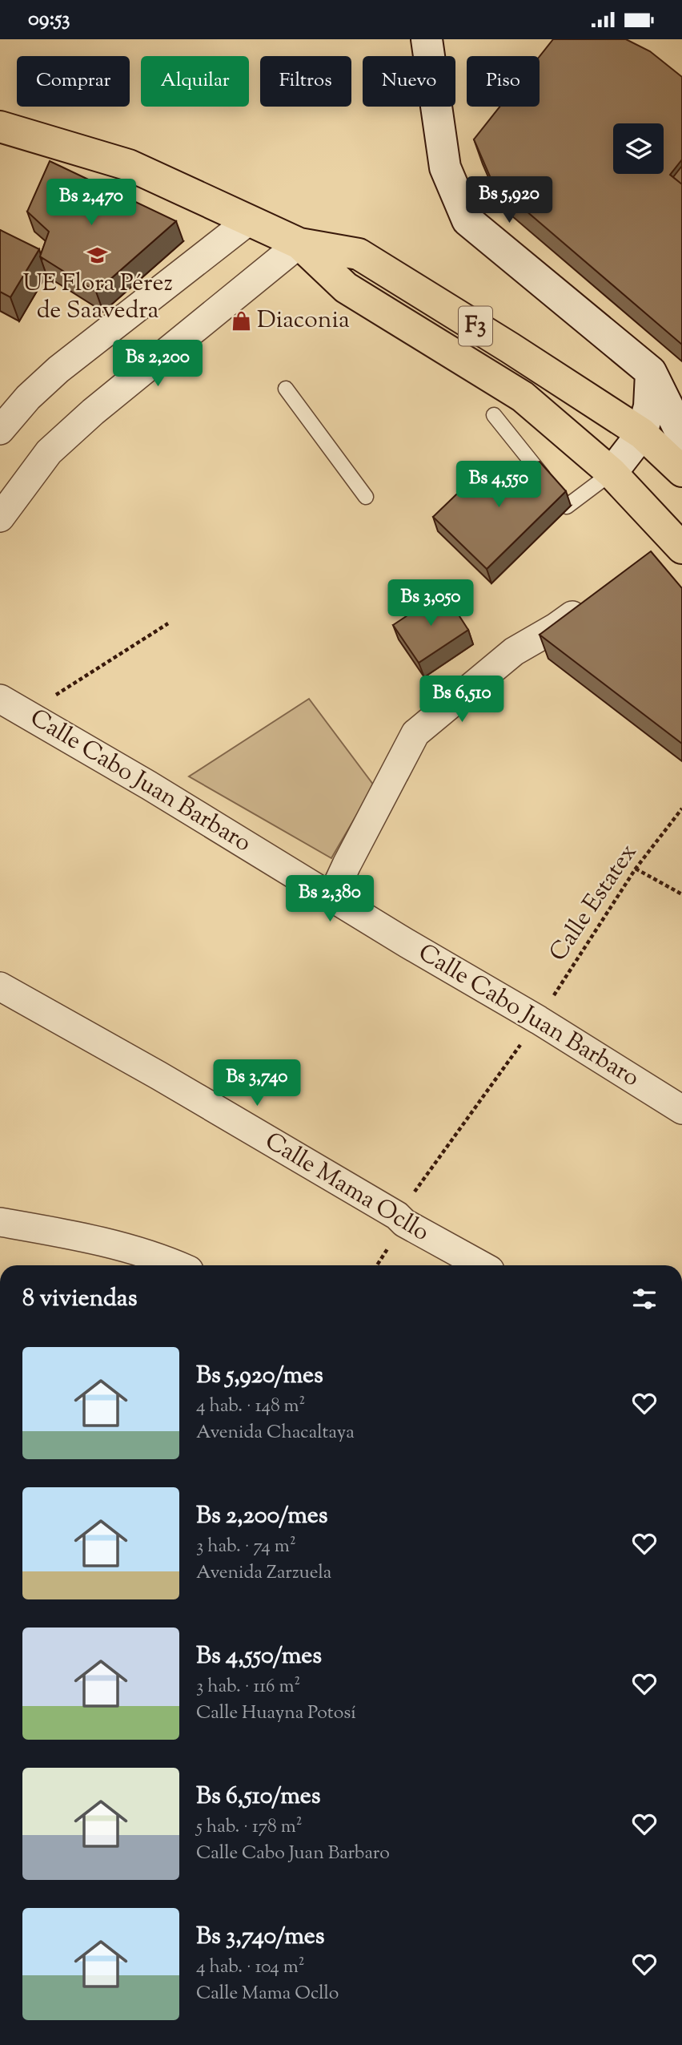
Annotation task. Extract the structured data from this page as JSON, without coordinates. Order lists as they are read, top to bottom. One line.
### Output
{"streets":{"highway":["F3"],"street":["Calle Cabo Juan Barbaro","Calle Mama Ocllo"],"path":["Calle Estatex"]},"crossings":[["Calle Cabo Juan Barbaro","Calle Estatex"],["Calle Estatex","Calle Mama Ocllo"]],"places":{"school or university":["UE Flora Pérez de Saavedra"],"shop":["Diaconia"]},"page":{"status":"09:53","chip":["Comprar","Alquilar","Filtros","Nuevo","Piso"],"price":["Bs 5,920","Bs 2,470","Bs 2,200","Bs 4,550","Bs 3,050","Bs 6,510","Bs 2,380","Bs 3,740"],"heading":"8 viviendas","list":[{"name":"Bs 5,920/mes","note":"4 hab. · 148 m² · Avenida Chacaltaya"},{"name":"Bs 2,200/mes","note":"3 hab. · 74 m² · Avenida Zarzuela"},{"name":"Bs 4,550/mes","note":"3 hab. · 116 m² · Calle Huayna Potosí"},{"name":"Bs 6,510/mes","note":"5 hab. · 178 m² · Calle Cabo Juan Barbaro"},{"name":"Bs 3,740/mes","note":"4 hab. · 104 m² · Calle Mama Ocllo"}]}}
